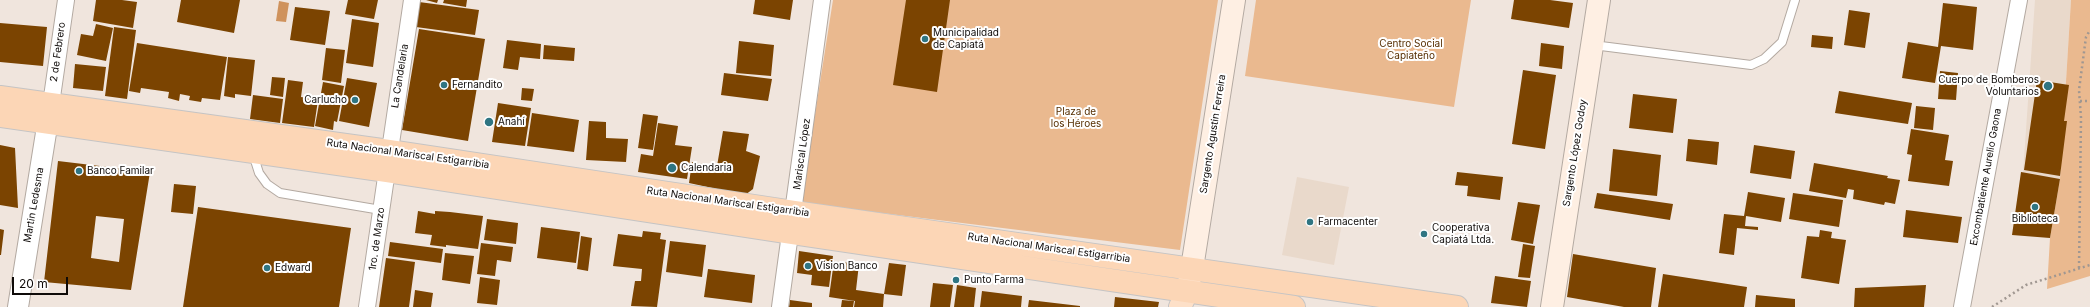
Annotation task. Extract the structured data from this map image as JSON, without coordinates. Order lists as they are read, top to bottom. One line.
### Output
{"streets":{"highway":["Ruta Nacional Mariscal Estigarribia"],"main road":["Sargento Agustin Ferreira","Sargento López Godoy"],"street":["2 de Febrero","La Candelaria","Mariscal López","Excombatiente Aurelio Gaona","Martin Ledesma","1ro. de Marzo"]},"crossings":[["2 de Febrero","Ruta Nacional Mariscal Estigarribia"],["2 de Febrero","Martin Ledesma"],["La Candelaria","Ruta Nacional Mariscal Estigarribia"],["La Candelaria","1ro. de Marzo"],["Sargento Agustin Ferreira","Ruta Nacional Mariscal Estigarribia"],["Ruta Nacional Mariscal Estigarribia","Mariscal López"],["Ruta Nacional Mariscal Estigarribia","Martin Ledesma"],["Ruta Nacional Mariscal Estigarribia","1ro. de Marzo"]],"parks":["Centro Social Capiateño","Plaza de los Héroes"],"places":["Municipalidad de Capiatá","Fernandito","Cuerpo de Bomberos Voluntarios","Carlucho","Anahí","Calendaria","Banco Familar","Biblioteca","Farmacenter","Cooperativa Capiatá Ltda.","Vision Banco","Edward","Punto Farma"],"scale_bar":"20 m"}
